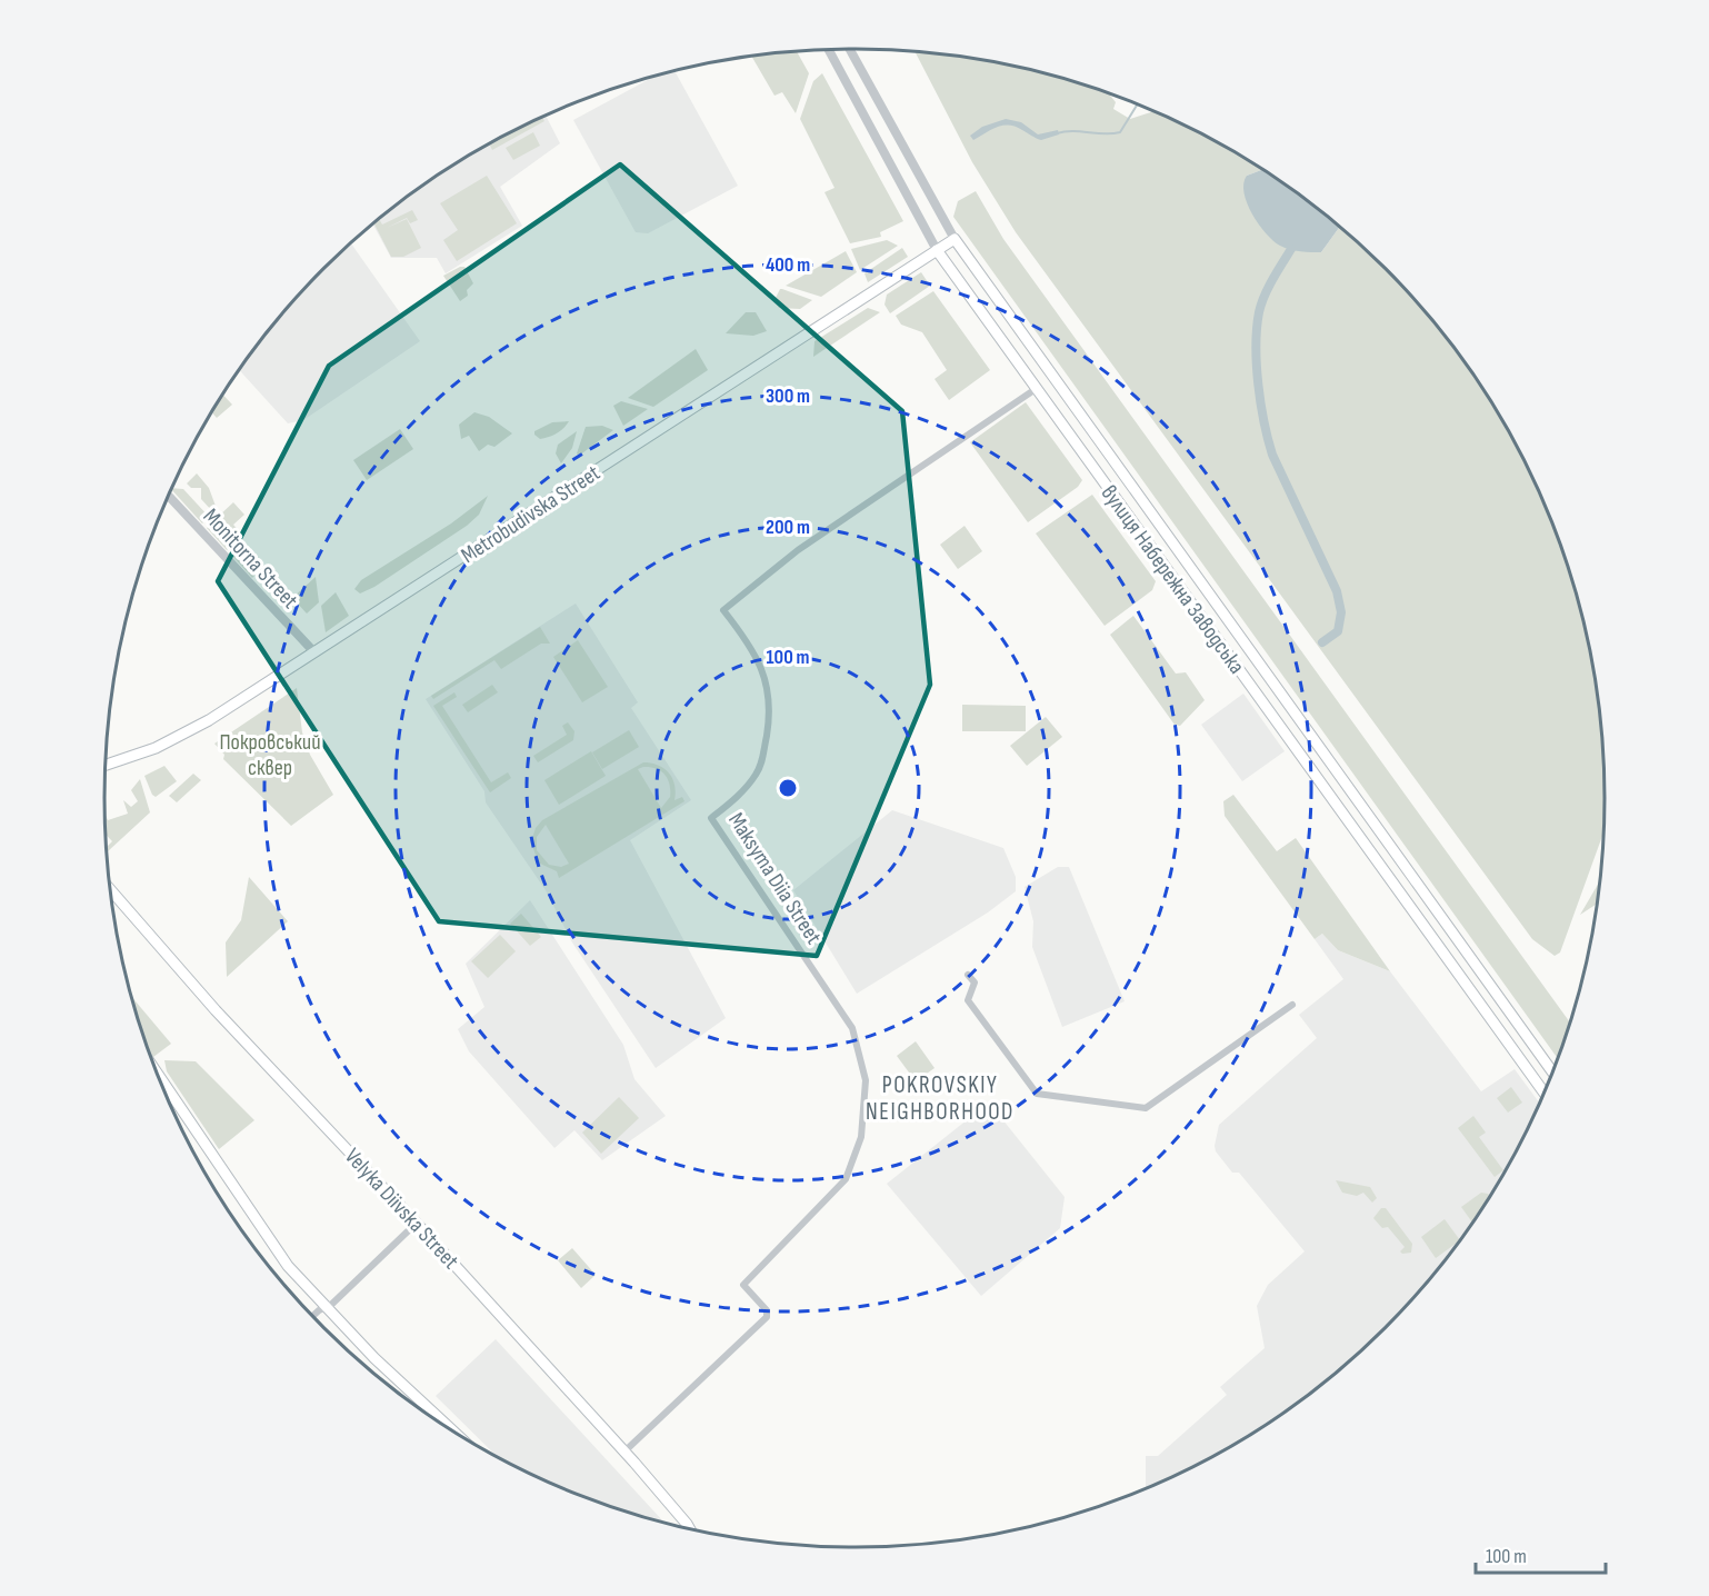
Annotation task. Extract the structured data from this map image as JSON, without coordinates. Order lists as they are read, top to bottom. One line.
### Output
{"streets":{"main road":["Metrobudivska Street","вулиця Набережна Заводська","Velyka Diivska Street"],"street":["Monitorna Street","Maksyma Diia Street"]},"crossings":[["Metrobudivska Street","Monitorna Street"],["Metrobudivska Street","вулиця Набережна Заводська"],["вулиця Набережна Заводська","Maksyma Diia Street"],["Maksyma Diia Street","Velyka Diivska Street"]],"districts":["POKROVSKIY NEIGHBORHOOD"],"parks":["Покровський сквер"],"scale_bar":"100 m","rings":["400 m","300 m","200 m","100 m"]}
